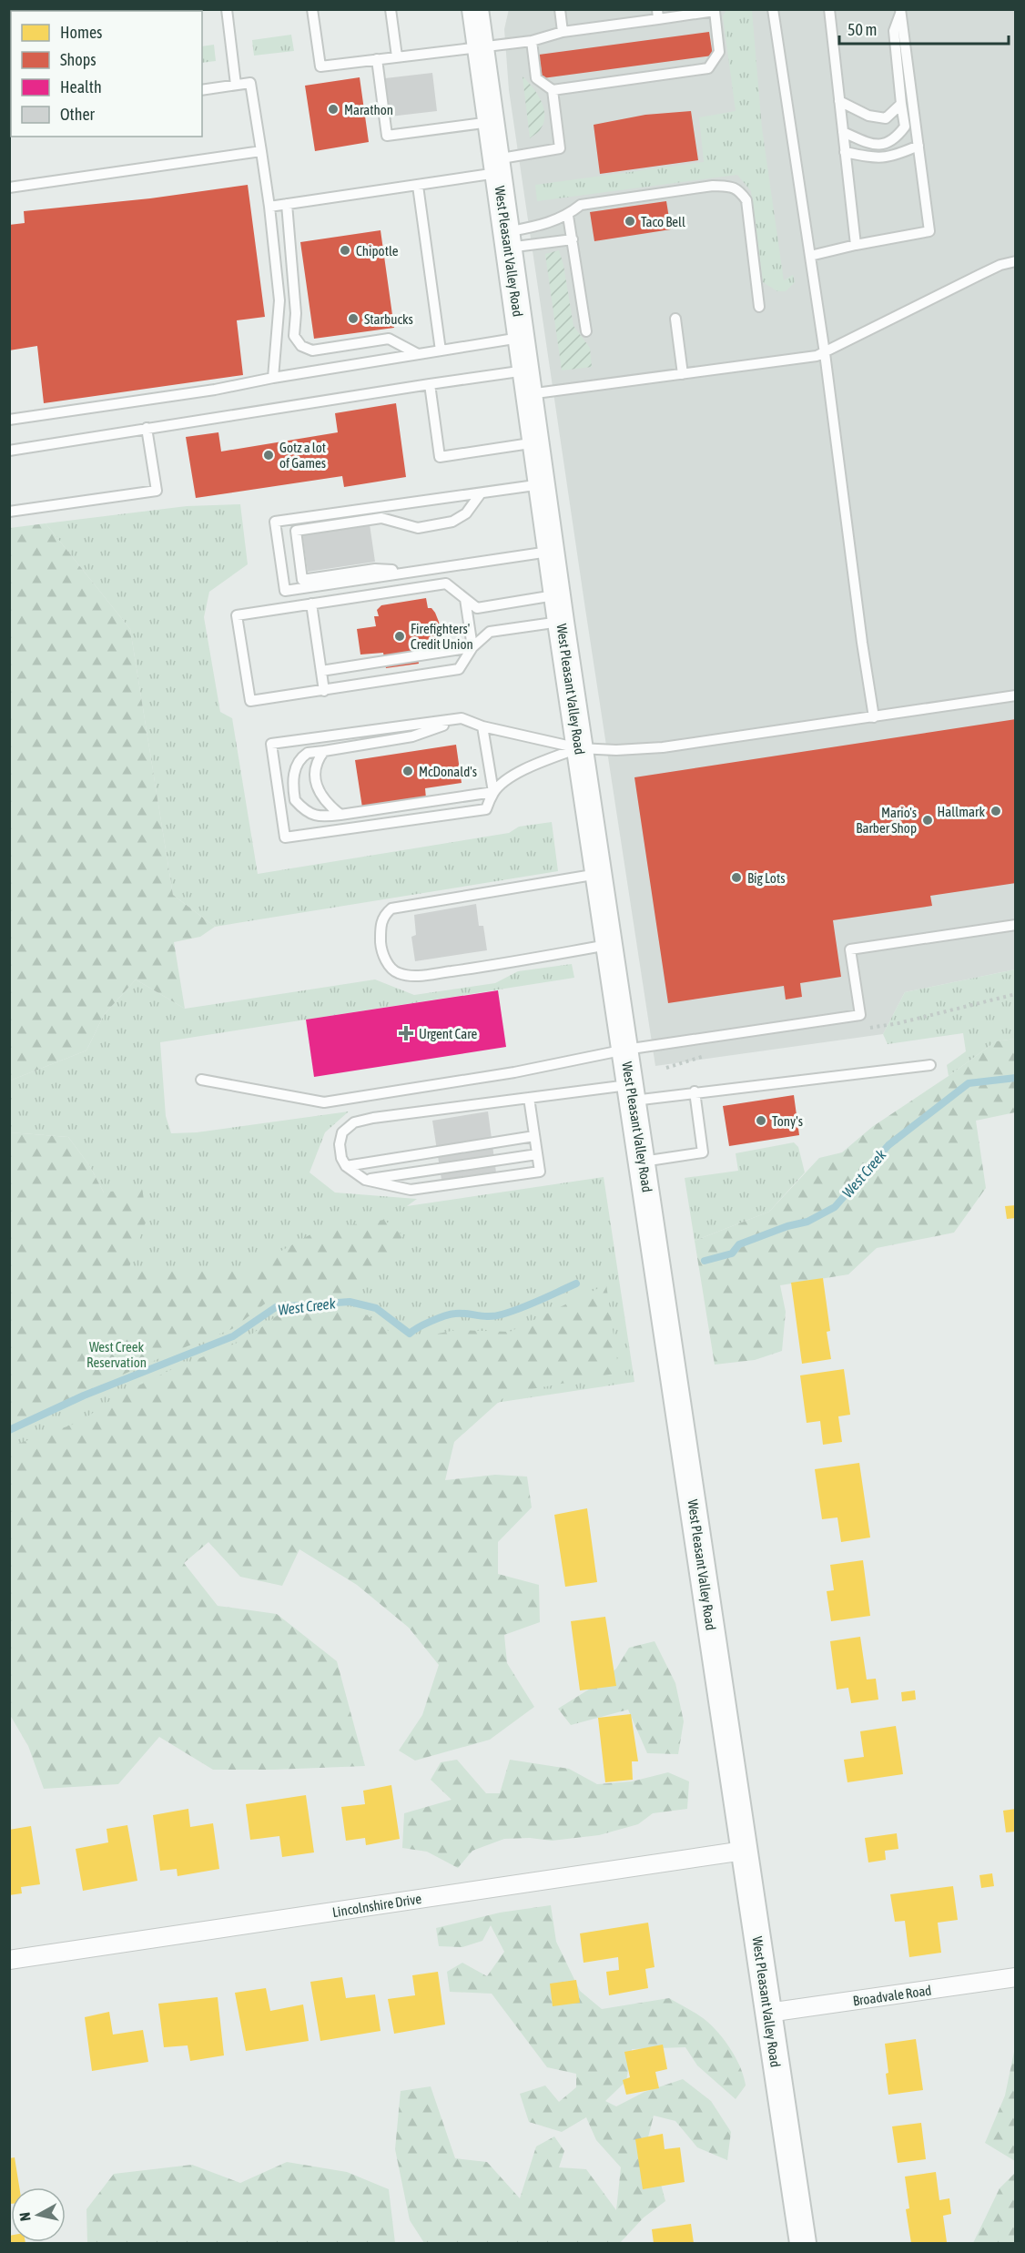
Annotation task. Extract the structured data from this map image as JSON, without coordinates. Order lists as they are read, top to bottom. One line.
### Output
{"streets":{"main road":["West Pleasant Valley Road"],"street":["Lincolnshire Drive","Broadvale Road"]},"crossings":[["West Pleasant Valley Road","Lincolnshire Drive"],["West Pleasant Valley Road","Broadvale Road"]],"water":["West Creek"],"parks":["West Creek Reservation"],"places":{"other":["Marathon","Taco Bell","Chipotle","Starbucks","Gotz a lot of Games","Firefighters' Credit Union","McDonald's","Hallmark","Mario's Barber Shop","Big Lots","Tony's"],"health":["Urgent Care"]},"legend":["Homes","Shops","Health","Other"],"scale_bar":"50 m","north":"left"}
